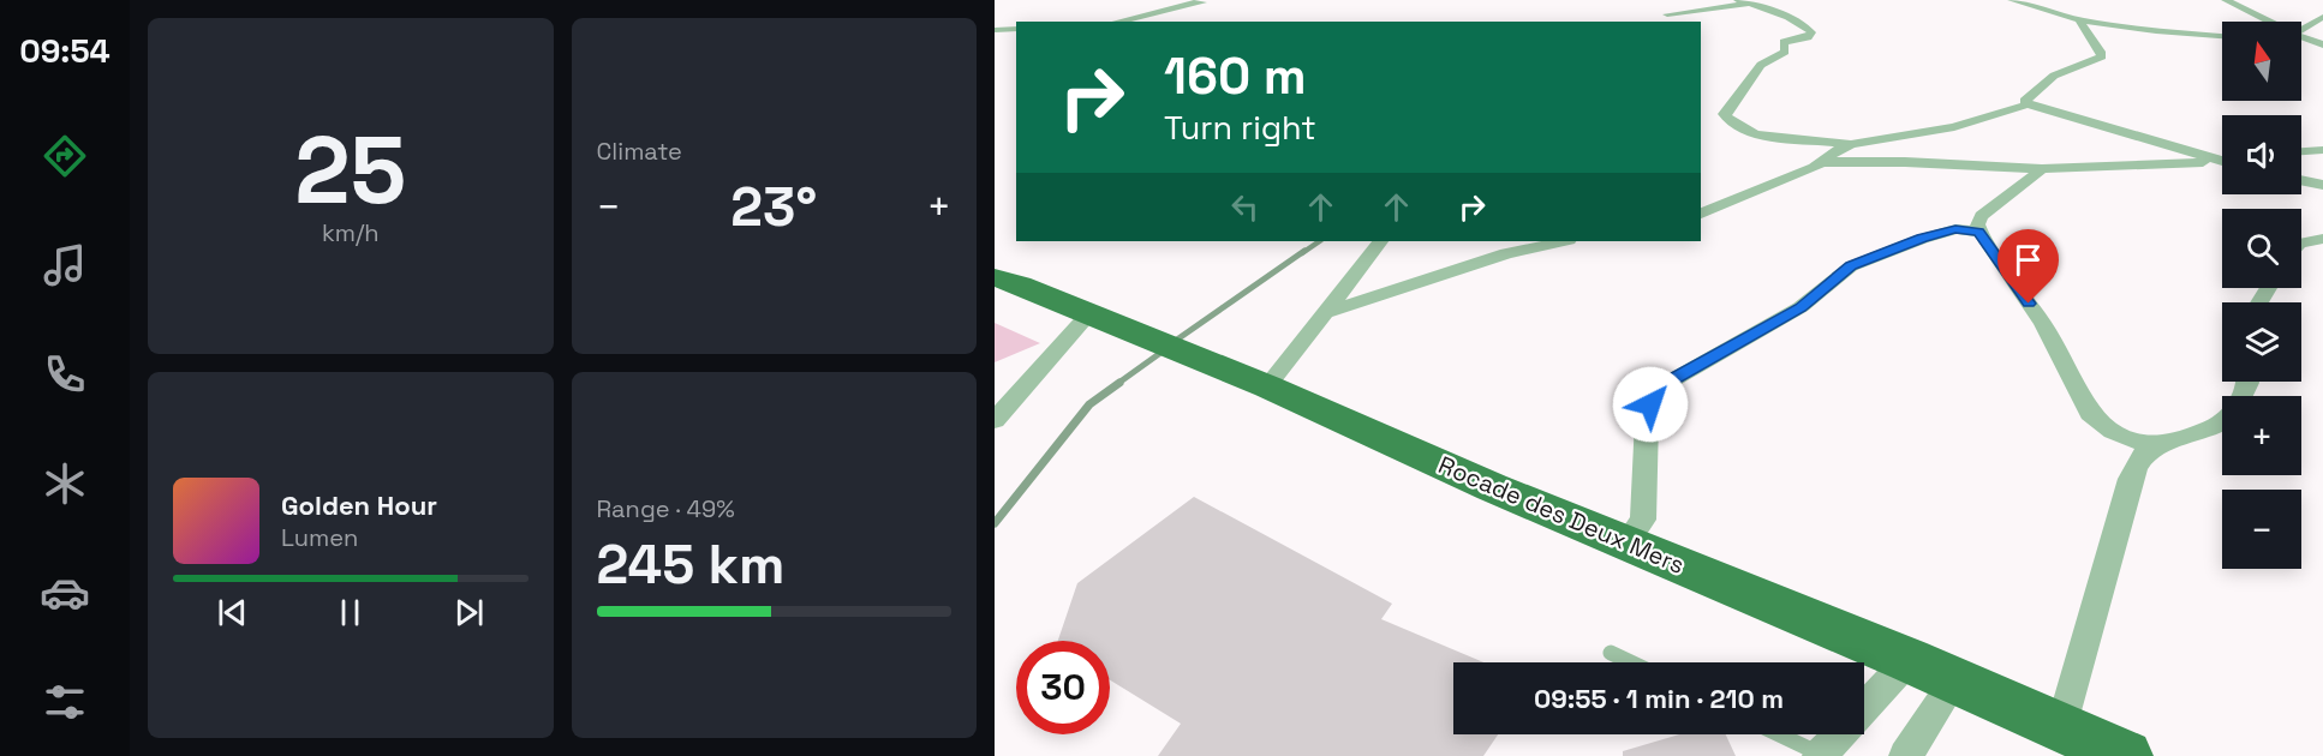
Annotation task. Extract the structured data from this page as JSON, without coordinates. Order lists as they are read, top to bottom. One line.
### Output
{"streets":{"highway":["Rocade des Deux Mers"]},"north":"top","page":{"tabs":"09:54","tile":[["25","km/h"],"Climate",["Range · 49%","245 km"]],"map_buttons":["+","−"],"turn":["160 m","Turn right"],"heat":["−","23°","+"],"song":["Golden Hour","Lumen"],"limit":"30","trip":"09:55 · 1 min · 210 m"}}
